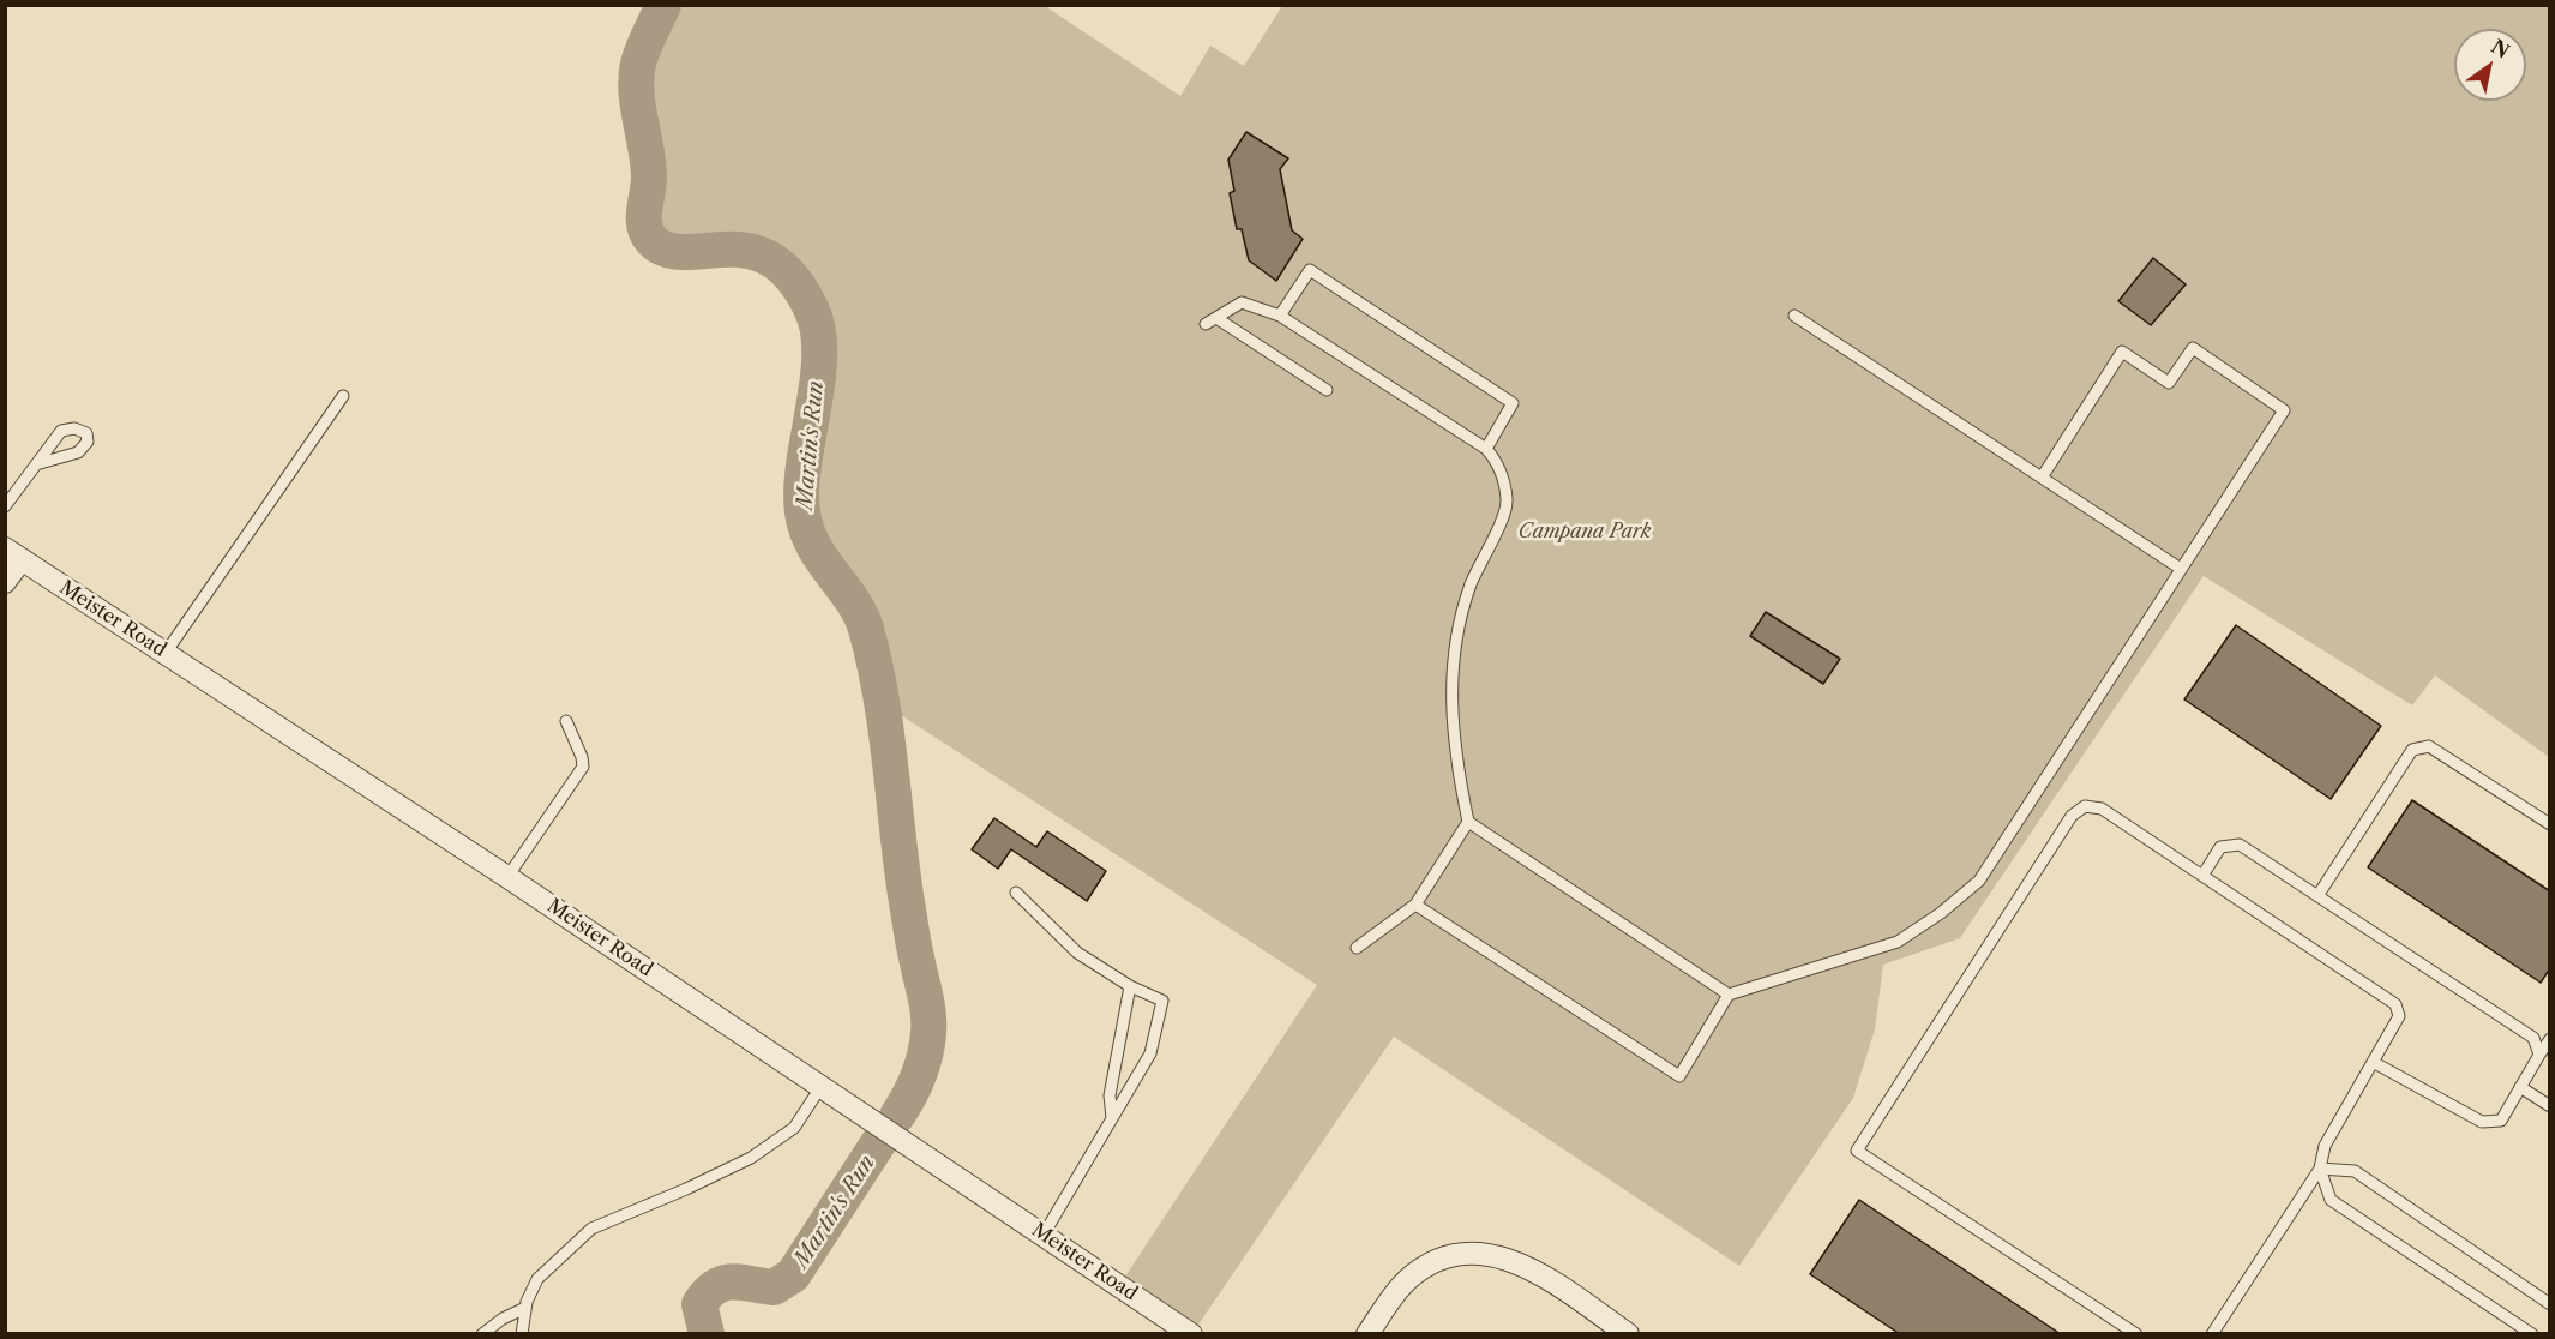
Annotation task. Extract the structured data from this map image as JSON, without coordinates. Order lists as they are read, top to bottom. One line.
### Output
{"streets":{"street":["Meister Road"]},"water":["Martin's Run"],"parks":["Campana Park"],"north":"top right"}
